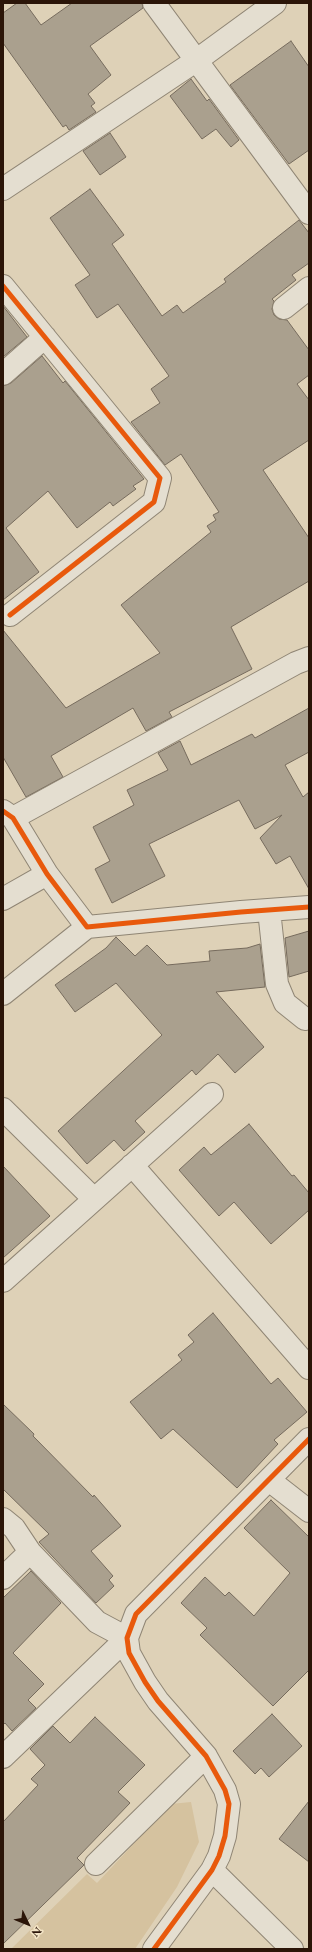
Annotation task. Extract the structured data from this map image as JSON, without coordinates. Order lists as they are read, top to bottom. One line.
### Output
{"north":"bottom right"}
